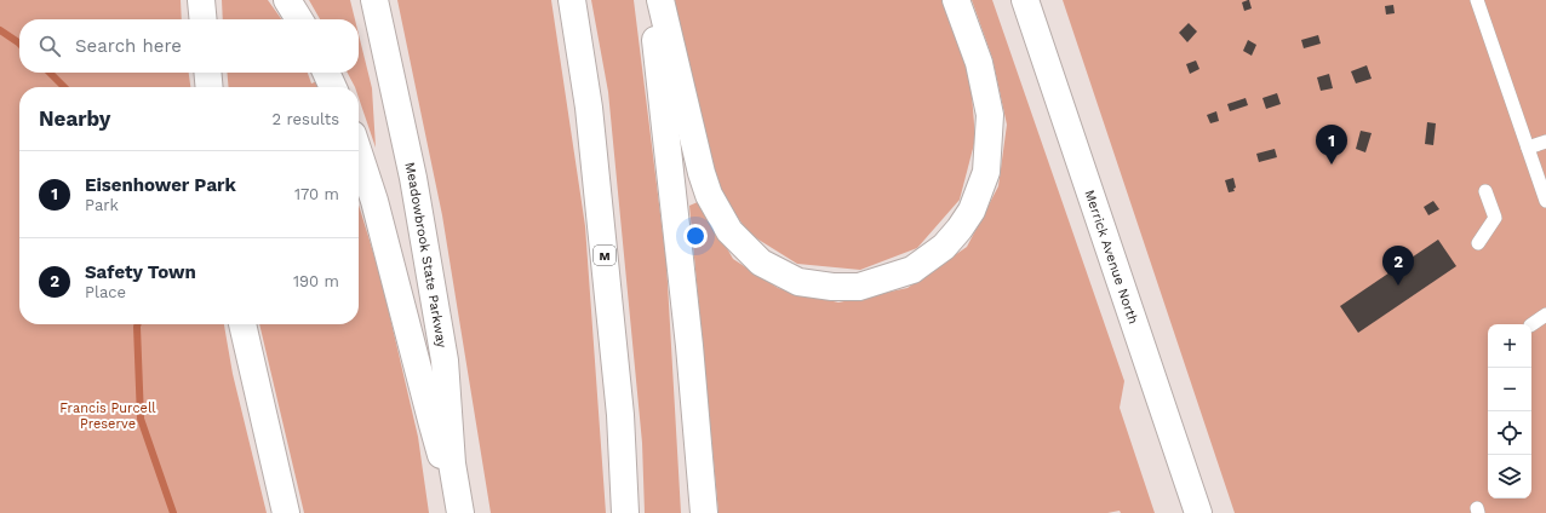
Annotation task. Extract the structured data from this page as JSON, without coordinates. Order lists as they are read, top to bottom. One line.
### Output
{"streets":{"main road":["Meadowbrook State Parkway","M","Merrick Avenue North"]},"parks":["Francis Purcell Preserve"],"page":{"search":"Search here","heading":["Nearby","2 results"],"pins":["1","2"],"list":[{"mark":"1","name":"Eisenhower Park","note":"Park","value":"170 m"},{"mark":"2","name":"Safety Town","note":"Place","value":"190 m"}],"map_buttons":["+","−"]}}
